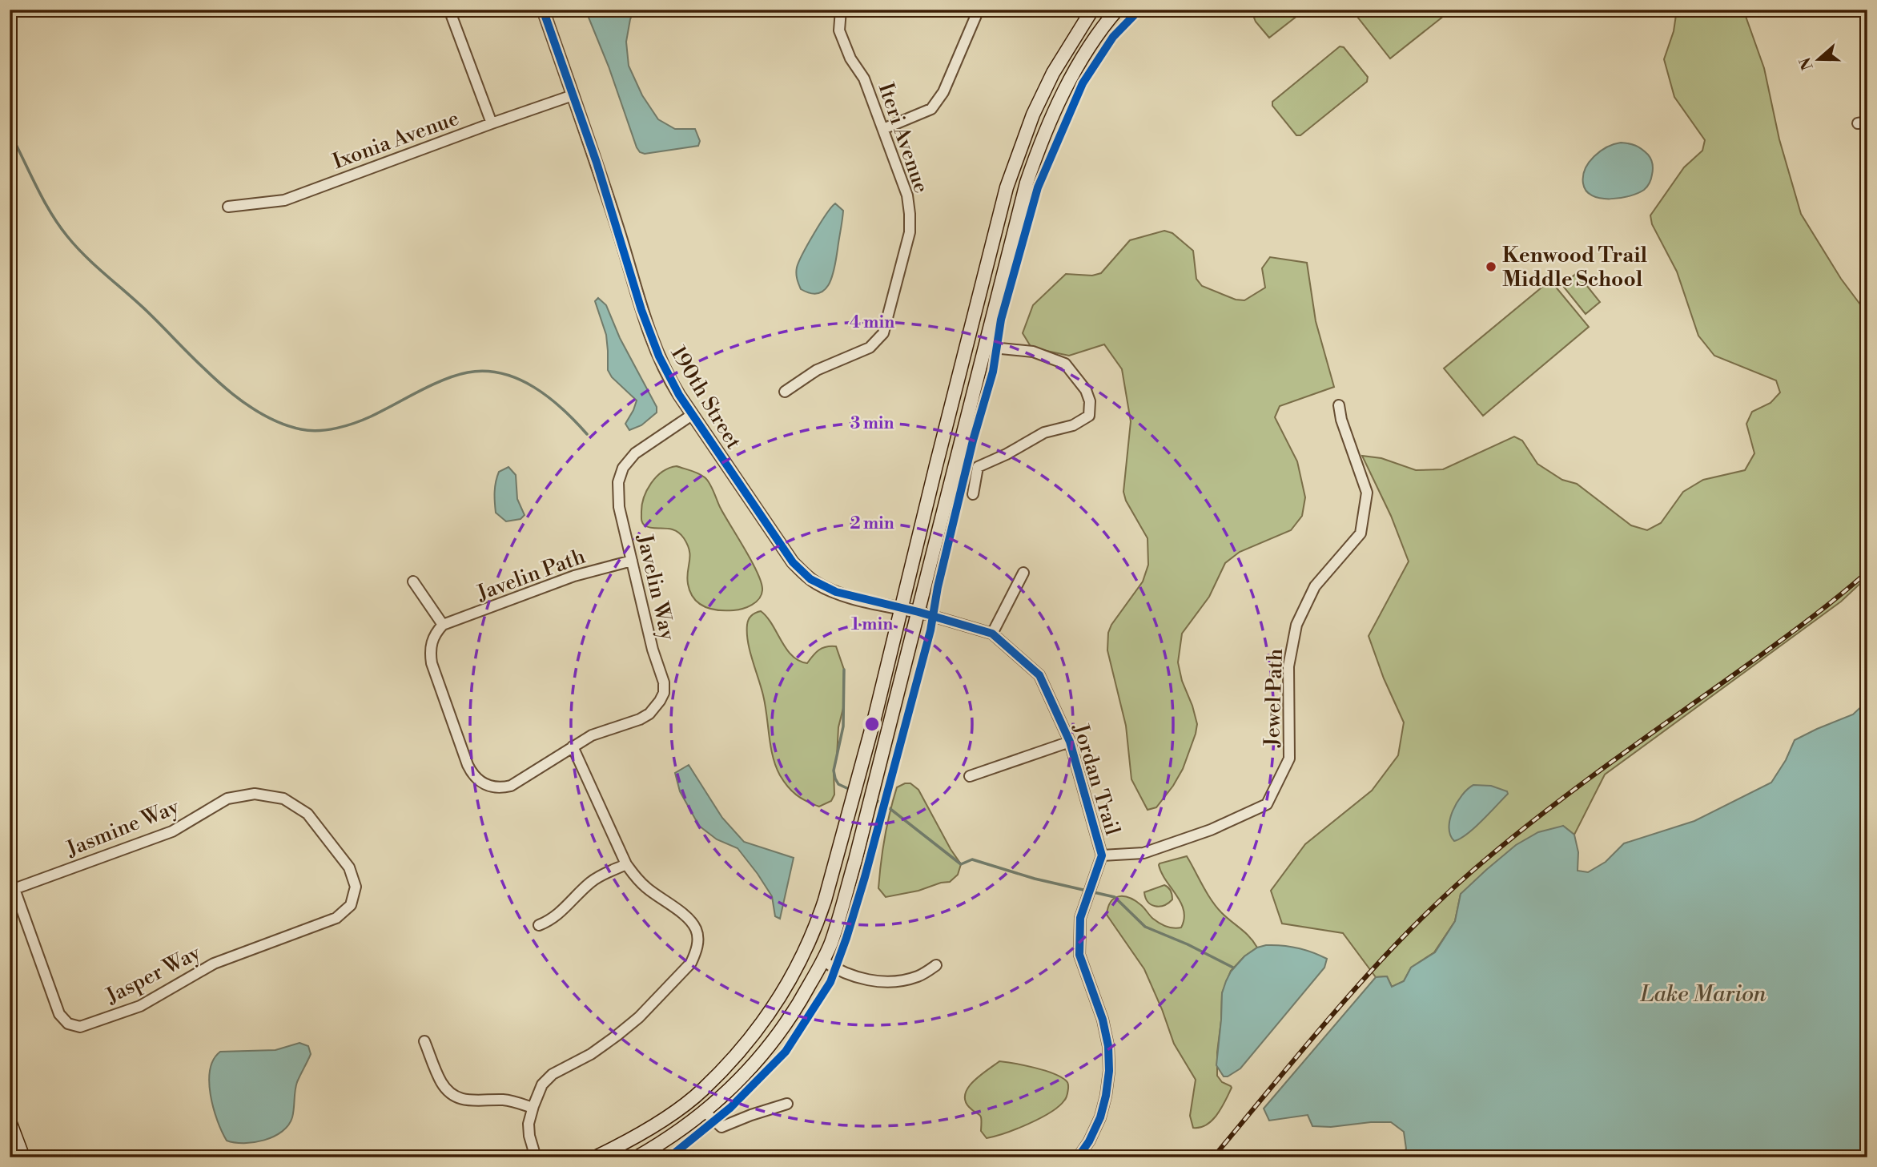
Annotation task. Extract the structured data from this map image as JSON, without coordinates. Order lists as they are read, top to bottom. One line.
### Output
{"streets":{"street":["Iteri Avenue","Ixonia Avenue","190th Street","Javelin Path","Javelin Way","Jewel Path","Jordan Trail","Jasmine Way","Jasper Way"]},"crossings":[["Ixonia Avenue","190th Street"],["190th Street","Javelin Way"],["190th Street","Jordan Trail"],["Javelin Path","Javelin Way"],["Jewel Path","Jordan Trail"],["Jasmine Way","Jasper Way"]],"water":["Lake Marion"],"places":["Kenwood Trail Middle School"],"north":"left","rings":["4 min","3 min","2 min","1 min"]}
